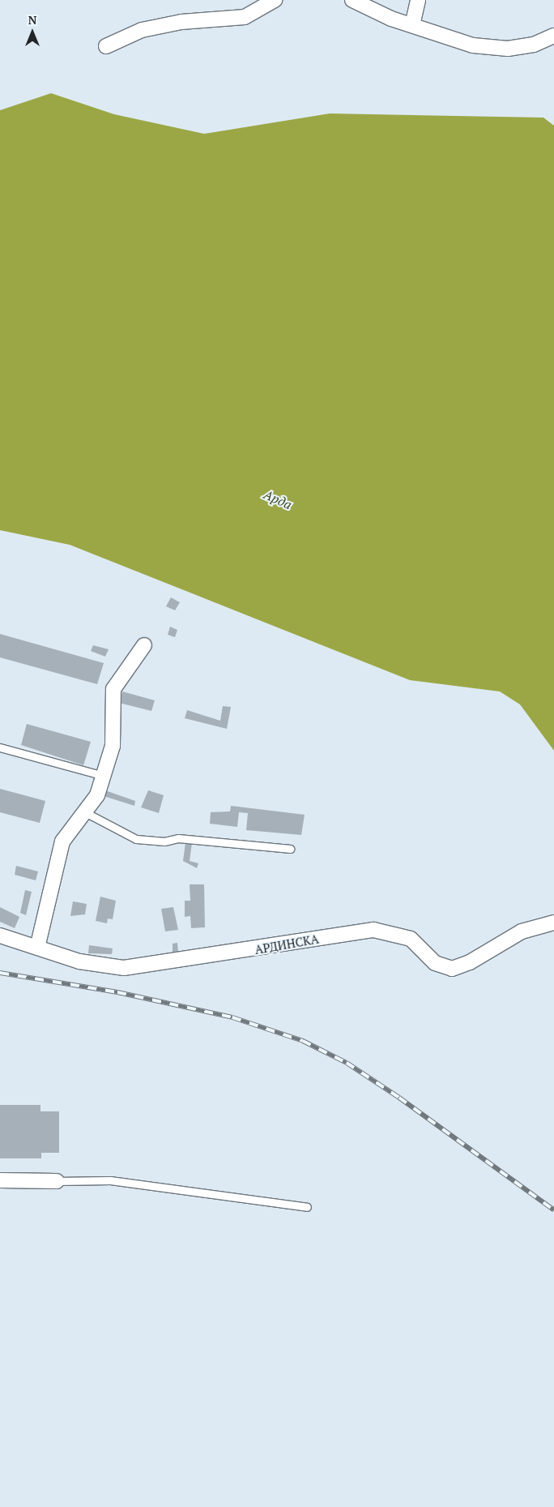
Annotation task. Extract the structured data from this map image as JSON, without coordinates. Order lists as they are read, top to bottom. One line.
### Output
{"streets":{"street":["АРДИНСКА"]},"water":["Арда"],"north":"top"}
